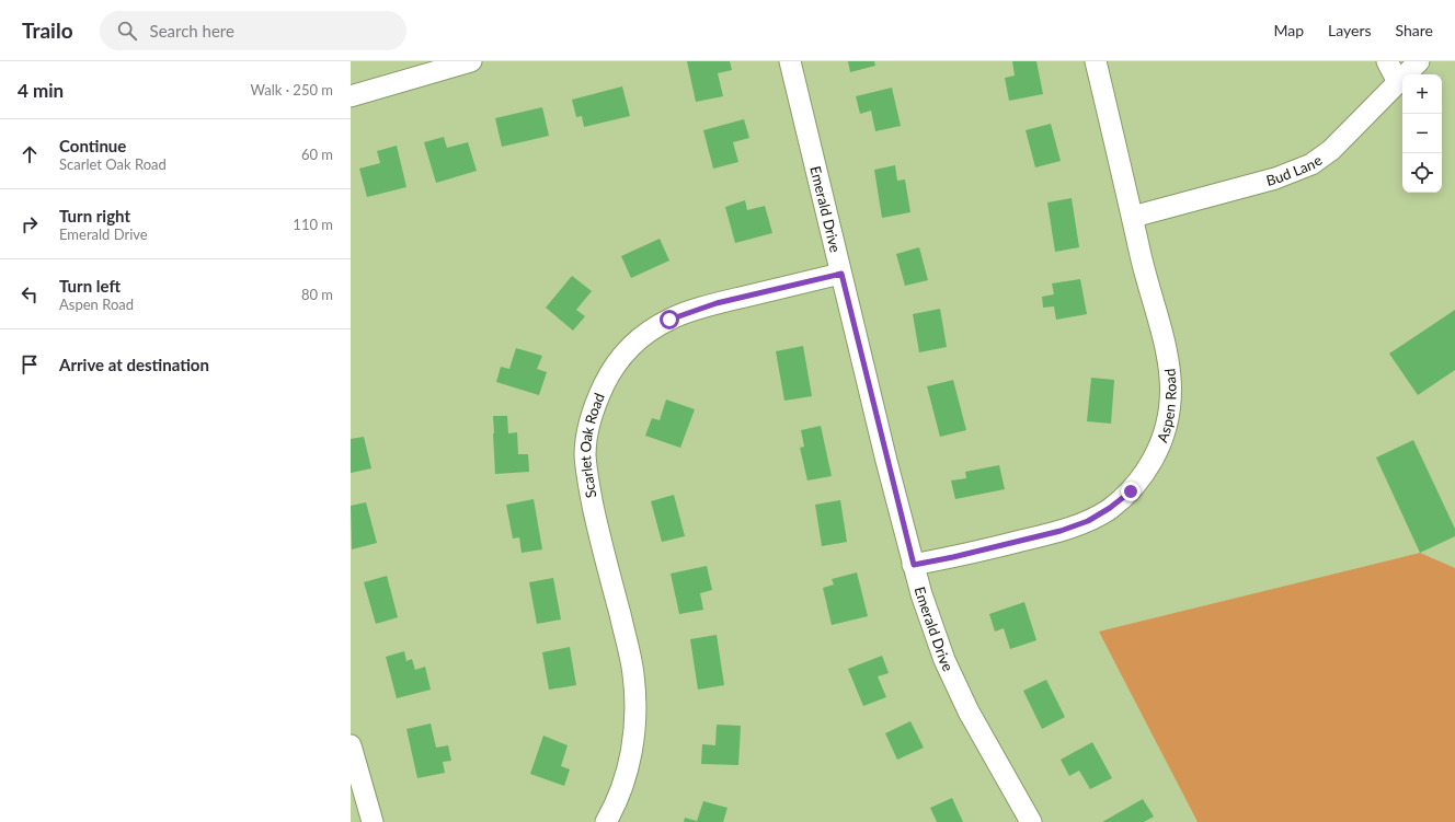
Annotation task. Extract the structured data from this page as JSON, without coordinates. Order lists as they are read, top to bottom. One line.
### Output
{"streets":{"street":["Bud Lane","Emerald Drive","Aspen Road","Scarlet Oak Road"]},"crossings":[["Bud Lane","Aspen Road"],["Emerald Drive","Aspen Road"],["Emerald Drive","Scarlet Oak Road"]],"page":{"header":"Trailo","search":"Search here","nav":["Map","Layers","Share"],"heading":["4 min","Walk · 250 m"],"map_buttons":["+","−"],"list":[["Continue","Scarlet Oak Road","60 m"],["Turn right","Emerald Drive","110 m"],["Turn left","Aspen Road","80 m"],"Arrive at destination"]}}
